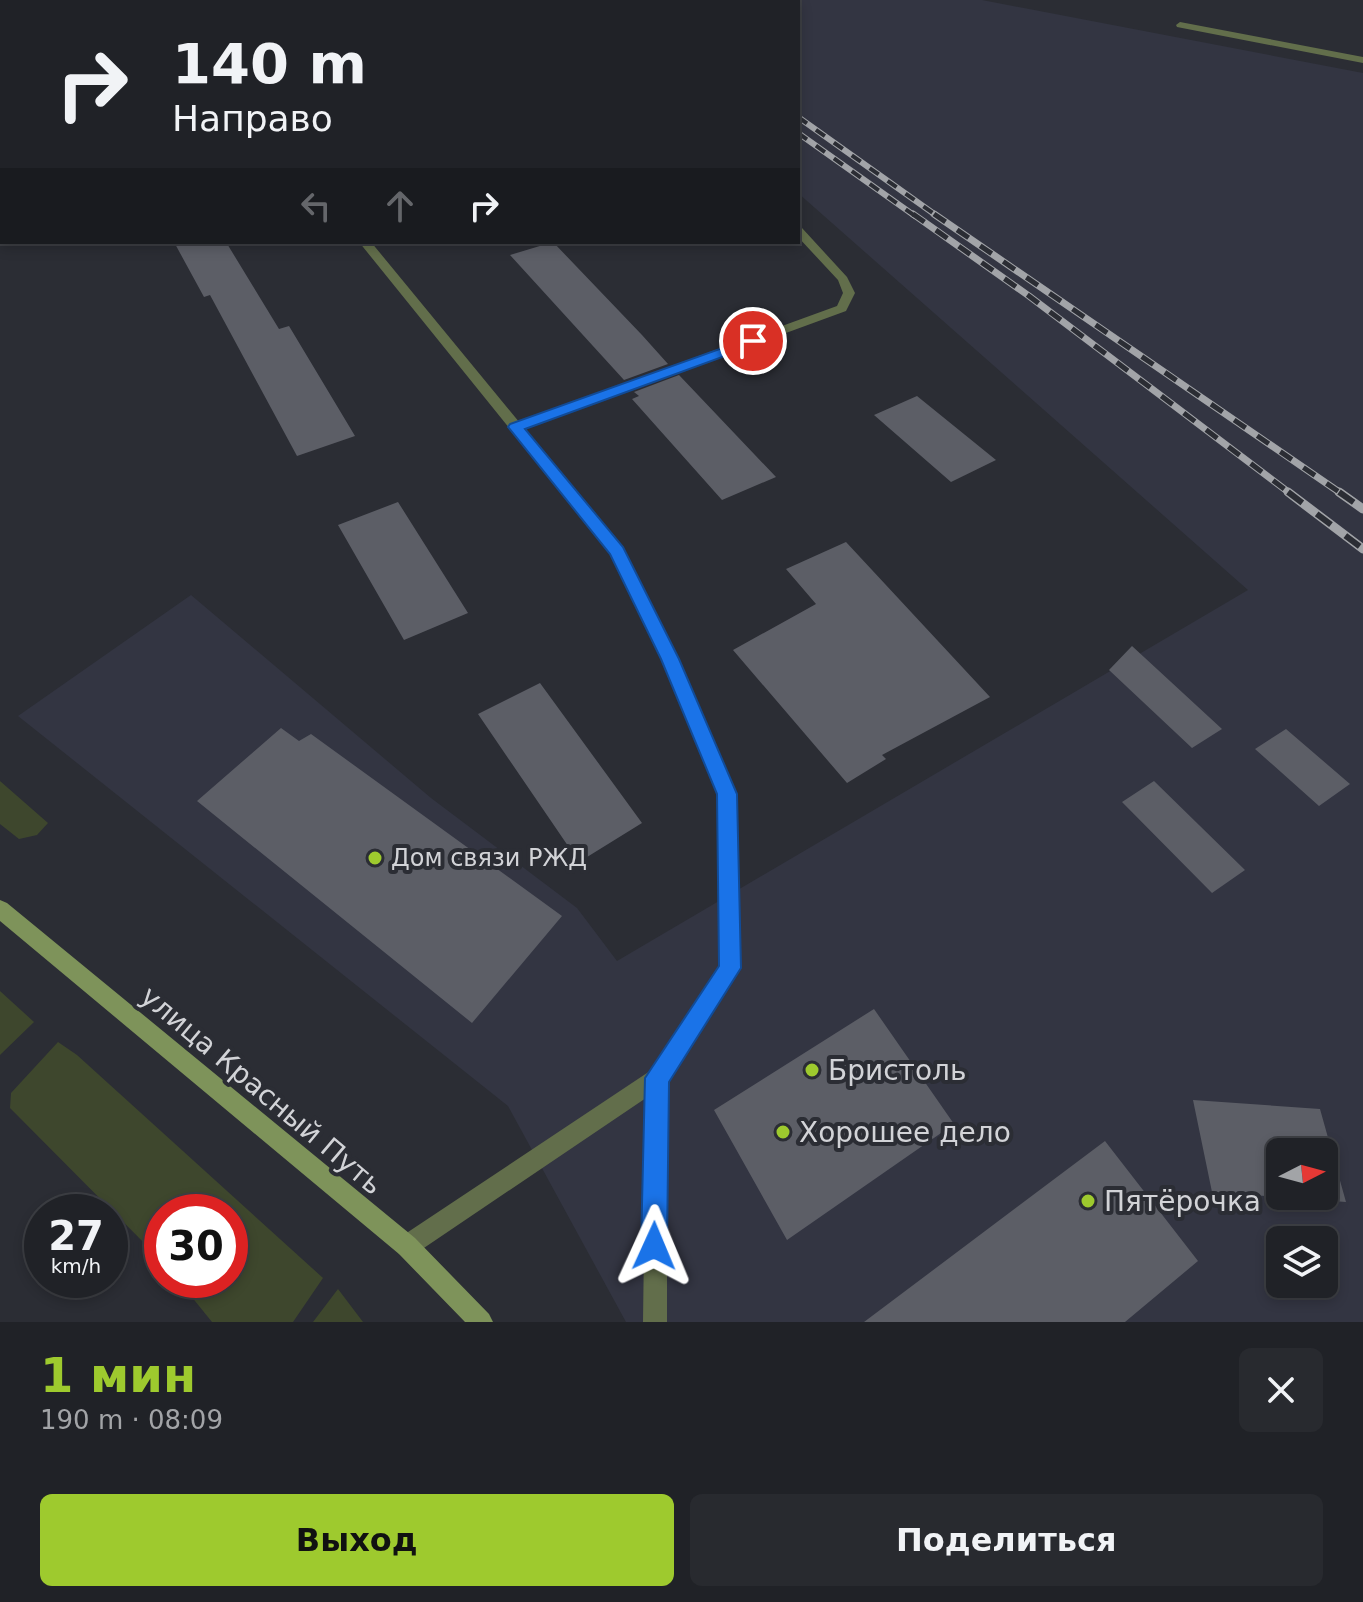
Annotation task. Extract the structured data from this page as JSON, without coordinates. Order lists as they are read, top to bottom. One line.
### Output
{"streets":{"main road":["улица Красный Путь"]},"places":["Дом связи РЖД","Бристоль","Хорошее дело","Пятёрочка"],"north":"right","page":{"turn":["140 m","Направо"],"speed":"27 km/h","limit":"30","heading":["1 мин","190 m · 08:09"],"buttons":["Выход","Поделиться"]}}
